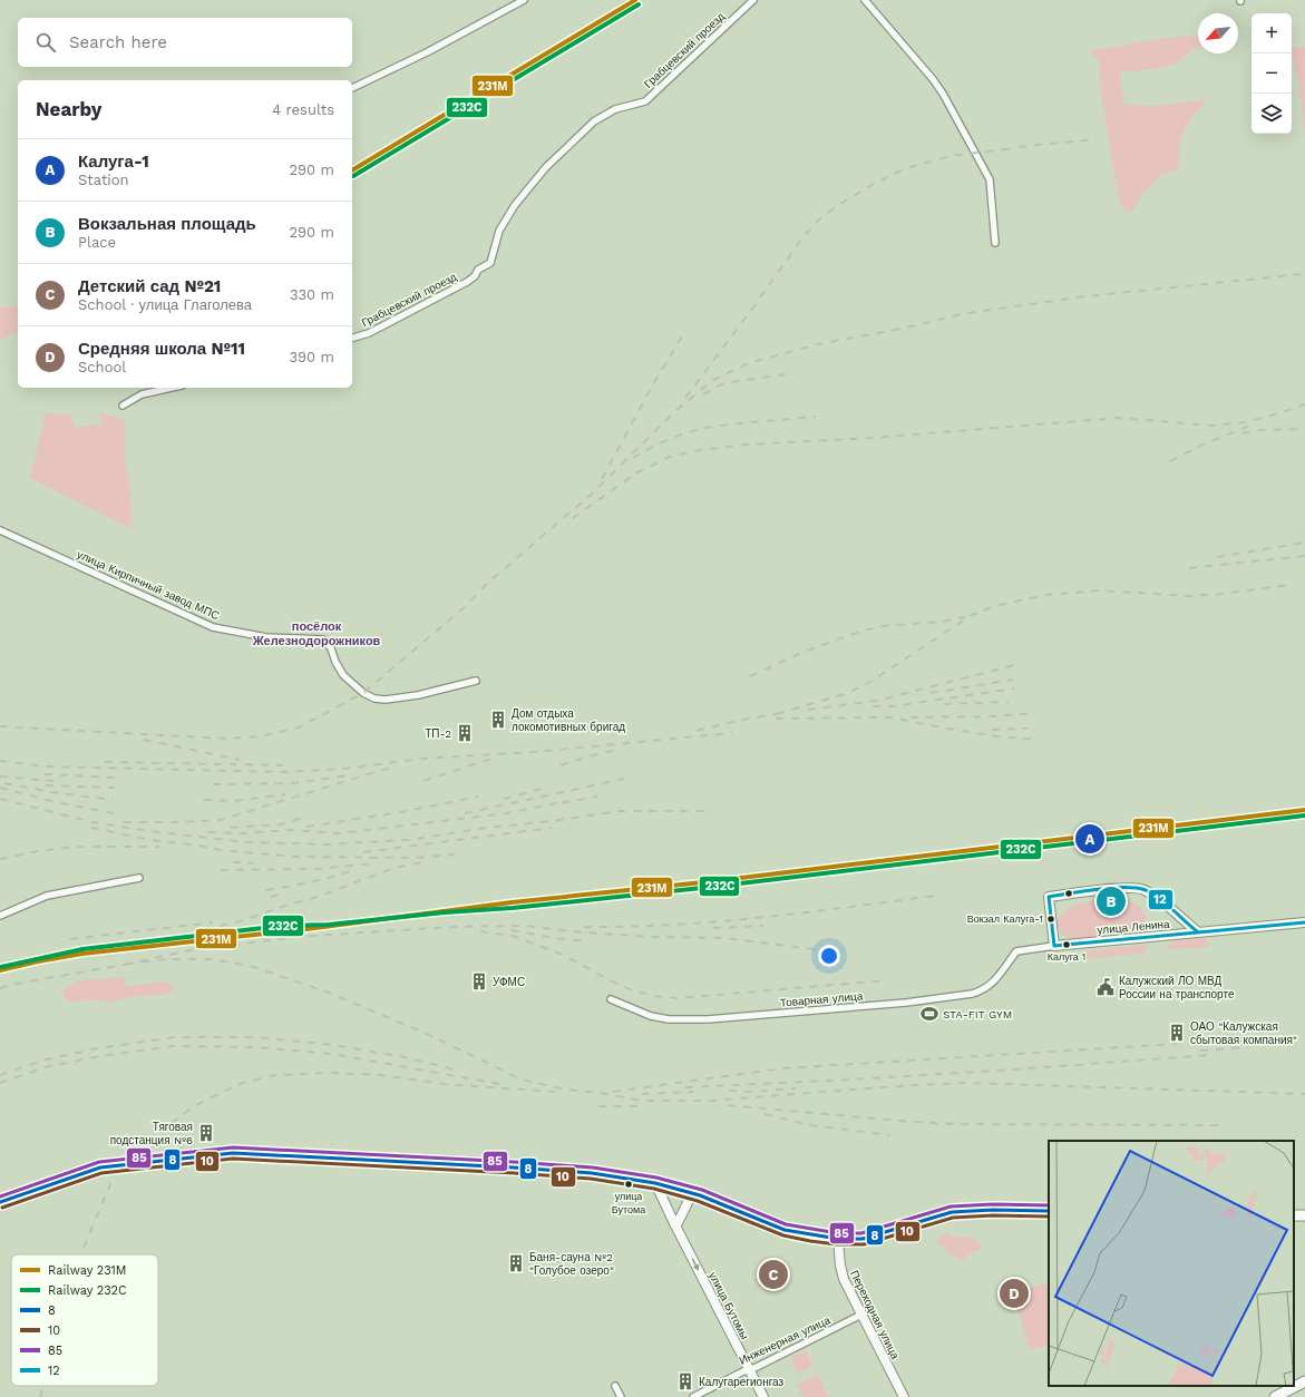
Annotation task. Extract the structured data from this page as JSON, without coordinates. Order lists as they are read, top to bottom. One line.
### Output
{"streets":{"main road":["улица Ленина","улица Бутомы","Переходная улица"],"street":["Грабцевский проезд","улица Кирпичный завод МПС","Товарная улица","Инженерная улица"]},"crossings":[["улица Ленина","Товарная улица"],["улица Бутомы","Инженерная улица"],["Переходная улица","Инженерная улица"]],"one_way":["улица Бутомы"],"districts":["посёлок Железнодорожников"],"places":{"building":["Дом отдыха локомотивных бригад","ТП-2","УФМС","ОАО \"Калужская сбытовая компания\"","Тяговая подстанция №6","Баня-сауна №2 \"Голубое озеро\"","Калугарегионгаз"],"other":["Вокзал Калуга-1","Калуга 1","улица Бутома"],"public building":["Калужский ЛО МВД России на транспорте"],"sports":["STA-FIT GYM"]},"lines":["rail line 231М","rail line 232C","transit line 12","transit line 85","transit line 8","transit line 10"],"legend":["Railway 231М","Railway 232C","8","10","85","12"],"north":"bottom left","page":{"map_buttons":["+","−"],"search":"Search here","heading":["Nearby","4 results"],"list":[{"mark":"A","name":"Калуга-1","note":"Station","value":"290 m"},{"mark":"B","name":"Вокзальная площадь","note":"Place","value":"290 m"},{"mark":"C","name":"Детский сад №21","note":"School · улица Глаголева","value":"330 m"},{"mark":"D","name":"Средняя школа №11","note":"School","value":"390 m"}],"pins":["A","B","C","D"]}}
